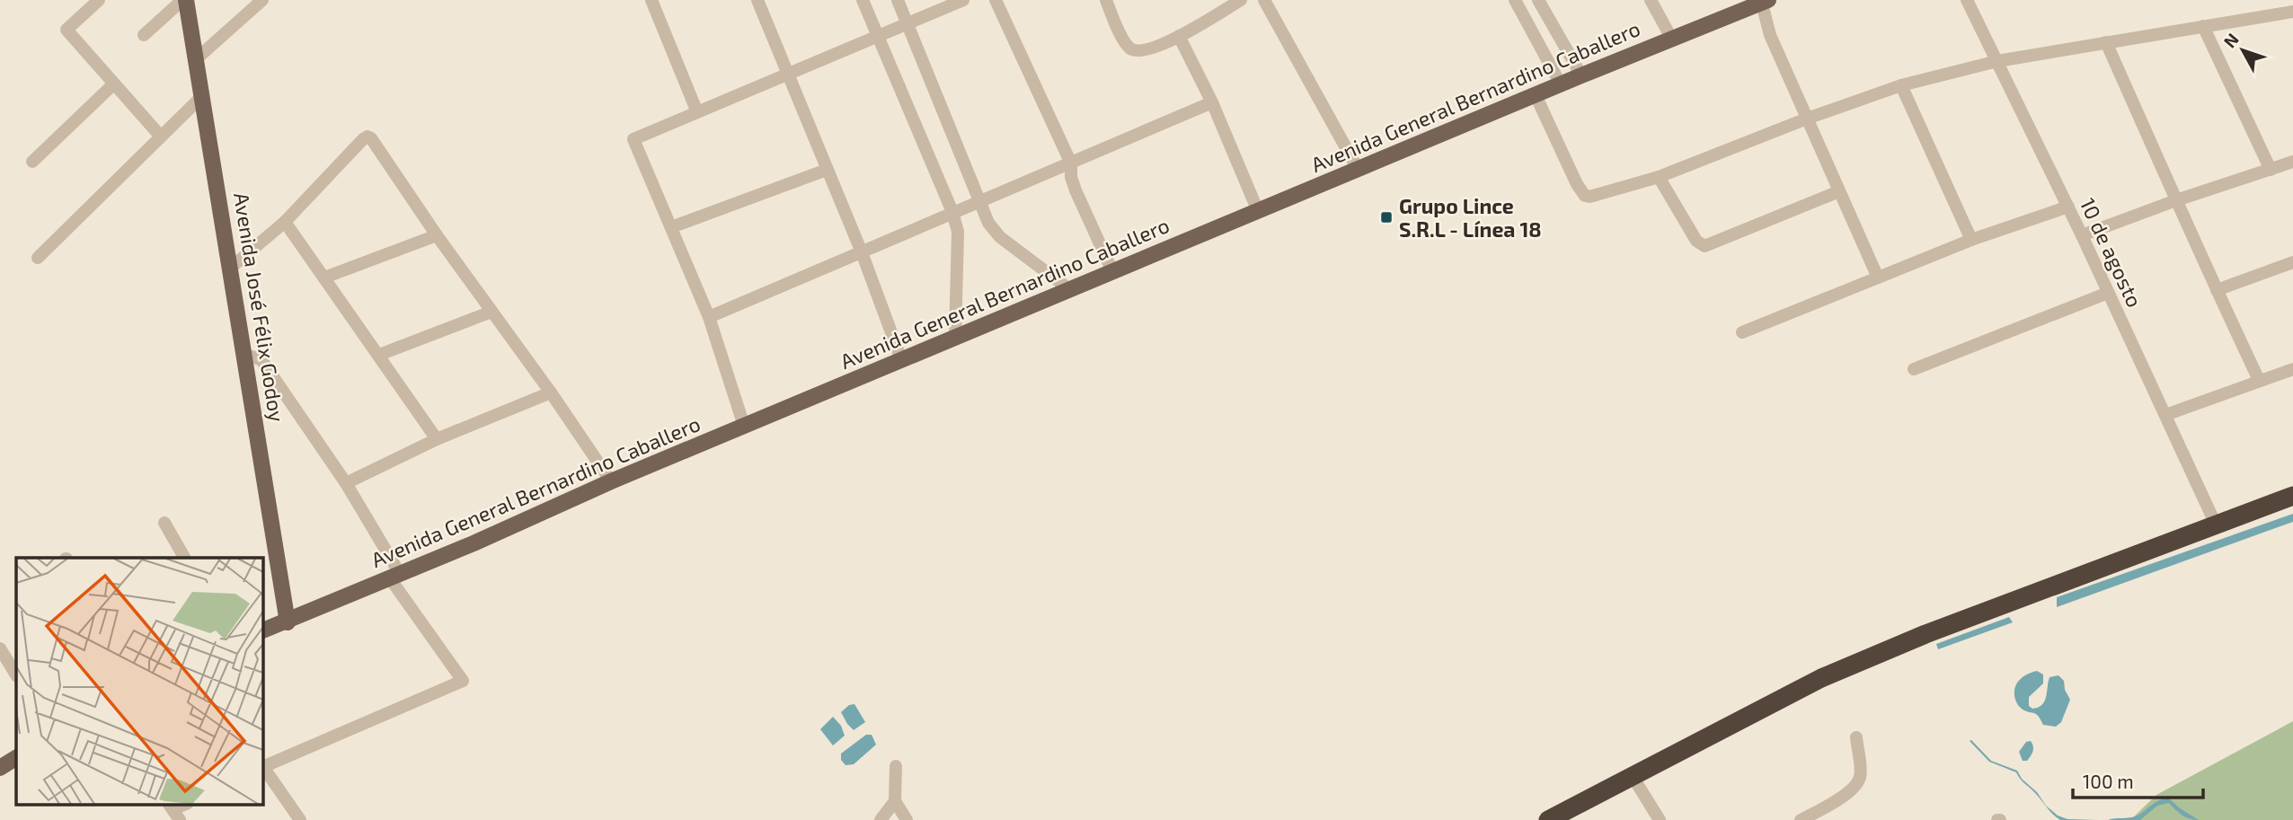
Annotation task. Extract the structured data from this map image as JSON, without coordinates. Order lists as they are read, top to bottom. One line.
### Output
{"streets":{"main road":["Avenida General Bernardino Caballero","Avenida José Félix Godoy"],"street":["10 de agosto"]},"crossings":[["Avenida General Bernardino Caballero","Avenida José Félix Godoy"]],"places":{"transit":["Grupo Lince S.R.L - Línea 18"]},"scale_bar":"100 m","north":"top left"}
